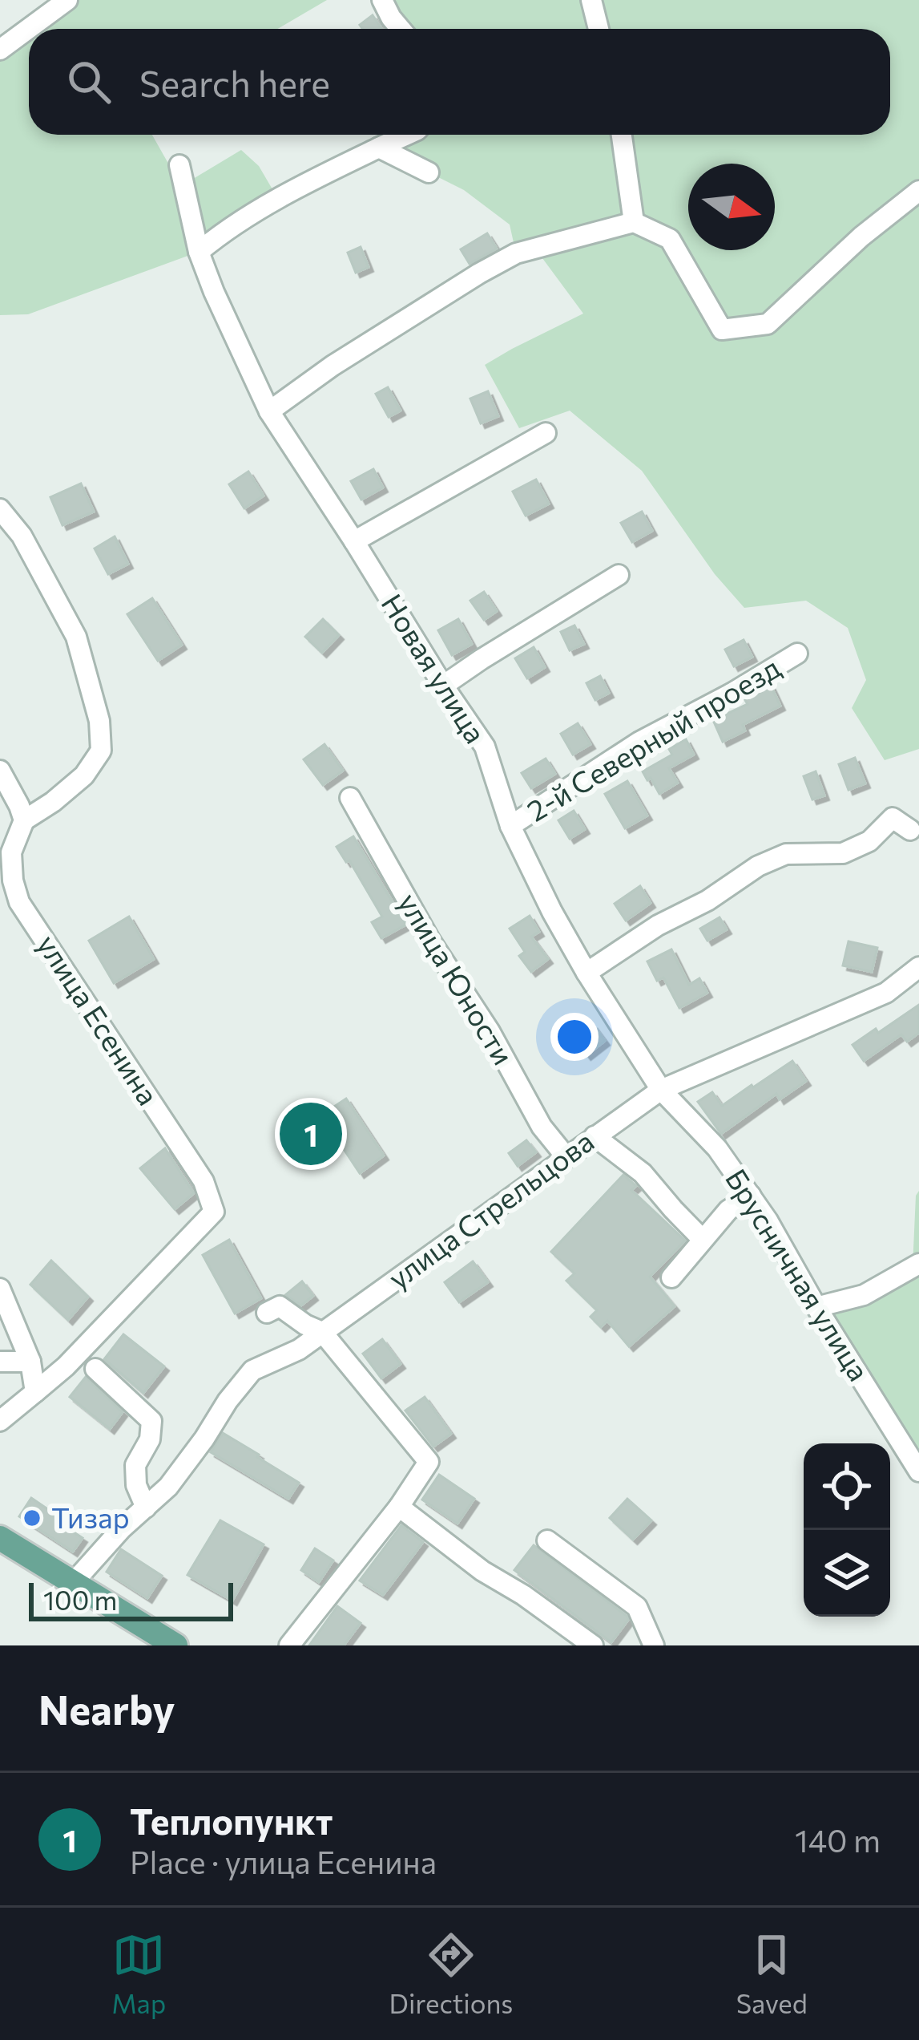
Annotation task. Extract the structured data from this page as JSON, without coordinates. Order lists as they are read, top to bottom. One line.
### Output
{"streets":{"street":["Новая улица","2-й Северный проезд","улица Юности","улица Есенина","улица Стрельцова","Брусничная улица"]},"crossings":[["Новая улица","2-й Северный проезд"],["Новая улица","улица Стрельцова"],["Новая улица","Брусничная улица"],["улица Юности","улица Стрельцова"],["улица Стрельцова","Брусничная улица"]],"places":["Тизар"],"scale_bar":"100 m","north":"right","page":{"search":"Search here","pins":"1","scale":"100 m","heading":"Nearby","list":[{"mark":"1","name":"Теплопункт","note":"Place · улица Есенина","value":"140 m"}],"nav":["Map","Directions","Saved"]}}
